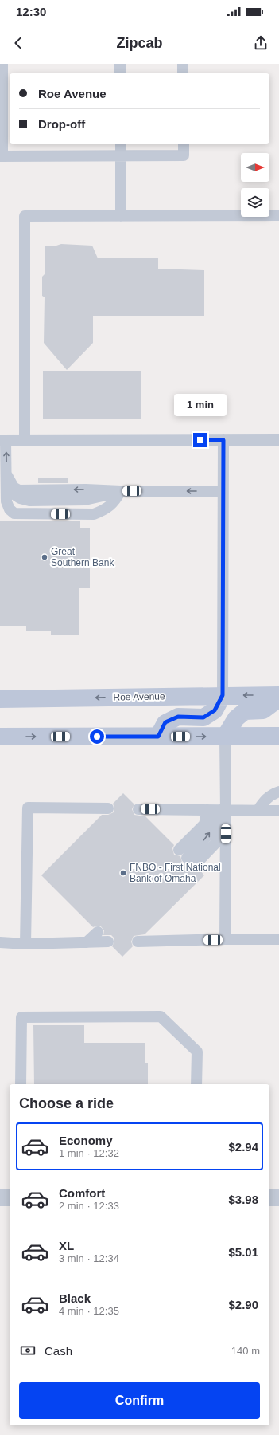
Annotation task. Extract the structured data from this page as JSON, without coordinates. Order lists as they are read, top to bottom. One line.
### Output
{"streets":{"main road":["Roe Avenue"]},"places":["Great Southern Bank","FNBO - First National Bank of Omaha"],"north":"right","page":{"status":"12:30","header":"Zipcab","banner":["Roe Avenue","Drop-off"],"bubble":"1 min","heading":"Choose a ride","list":[{"name":"Economy","note":"1 min · 12:32","value":"$2.94"},{"name":"Comfort","note":"2 min · 12:33","value":"$3.98"},{"name":"XL","note":"3 min · 12:34","value":"$5.01"},{"name":"Black","note":"4 min · 12:35","value":"$2.90"}],"pay":["Cash","140 m"],"buttons":"Confirm"}}
